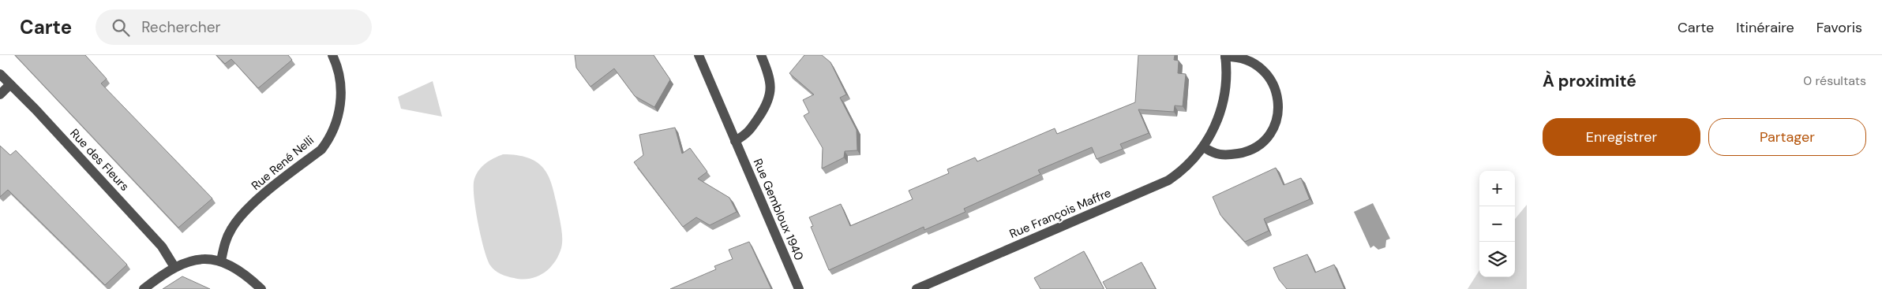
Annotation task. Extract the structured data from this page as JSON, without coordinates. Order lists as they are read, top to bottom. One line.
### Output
{"streets":{"street":["Rue des Fleurs","Rue René Nelli","Rue Gembloux 1940","Rue François Maffre"]},"page":{"header":"Carte","search":"Rechercher","nav":["Carte","Itinéraire","Favoris"],"heading":["À proximité","0 résultats"],"buttons":["Enregistrer","Partager"],"map_buttons":["+","−"]}}
